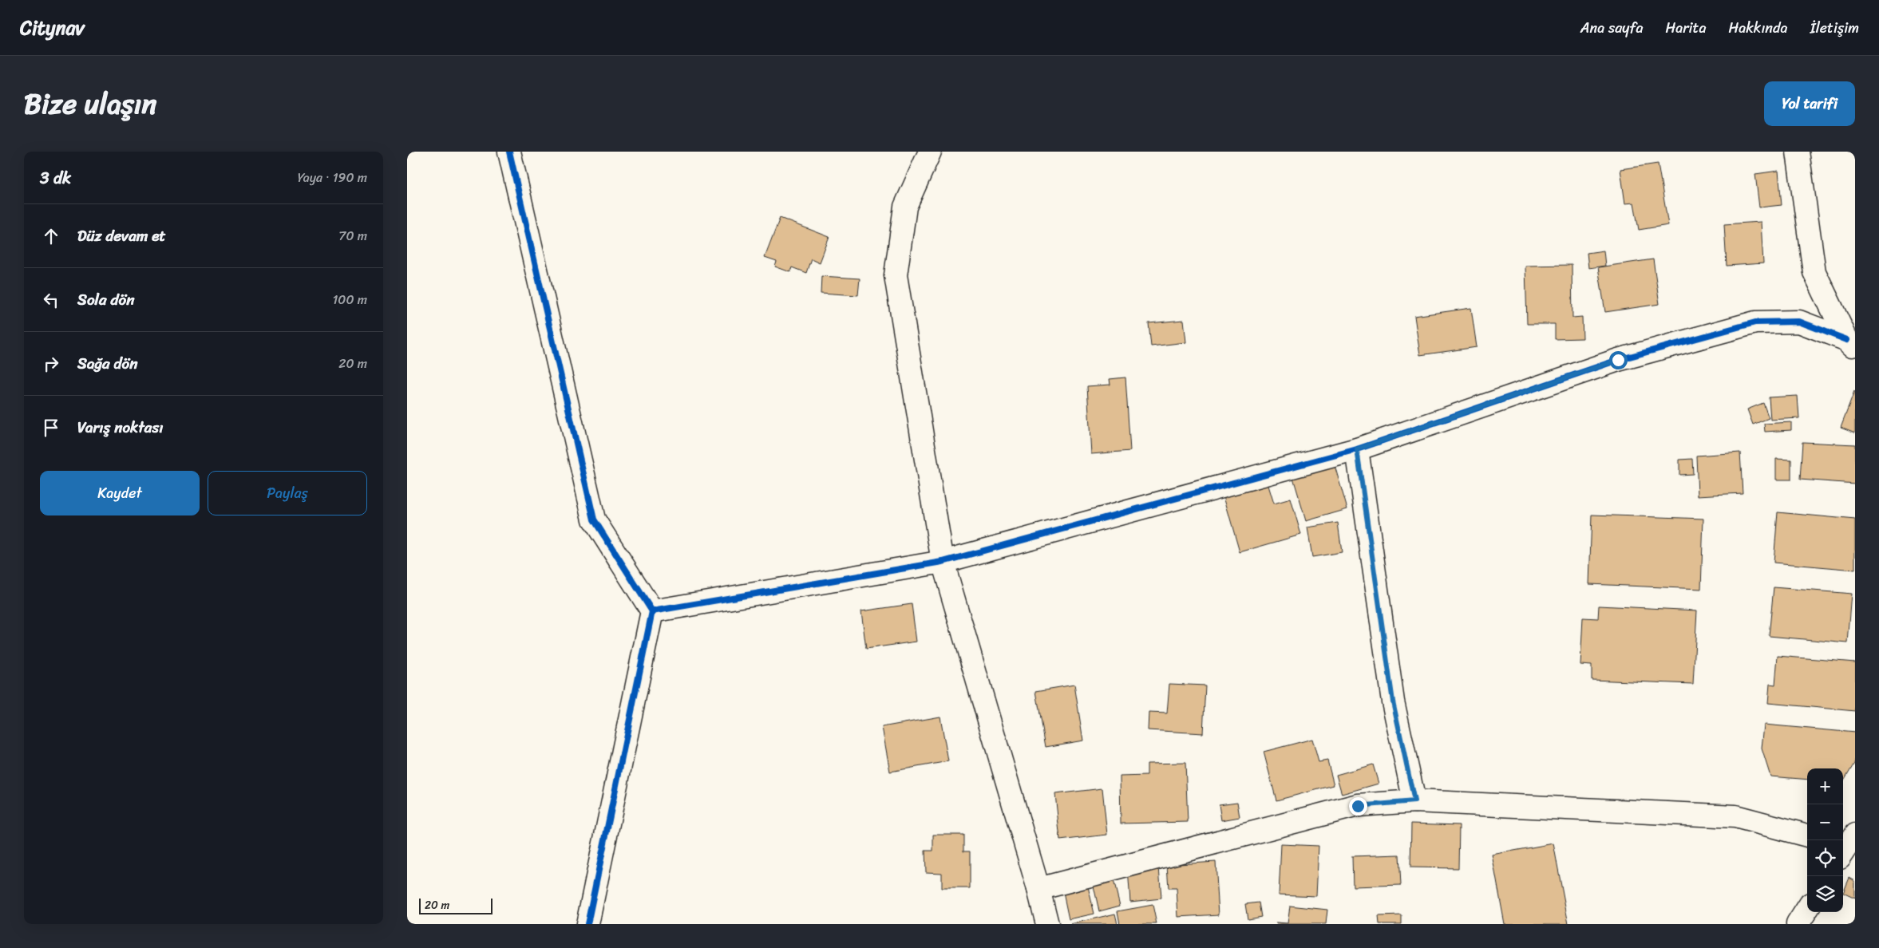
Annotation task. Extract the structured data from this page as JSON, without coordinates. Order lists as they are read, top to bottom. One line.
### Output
{"scale_bar":"20 m","page":{"header":"Citynav","nav":["Ana sayfa","Harita","Hakkında","İletişim"],"title":"Bize ulaşın","buttons":["Yol tarifi",["Kaydet","Paylaş"]],"heading":["3 dk","Yaya · 190 m"],"list":[["Düz devam et","70 m"],["Sola dön","100 m"],["Sağa dön","20 m"],"Varış noktası"],"map_buttons":["+","−"],"scale":"20 m"}}
